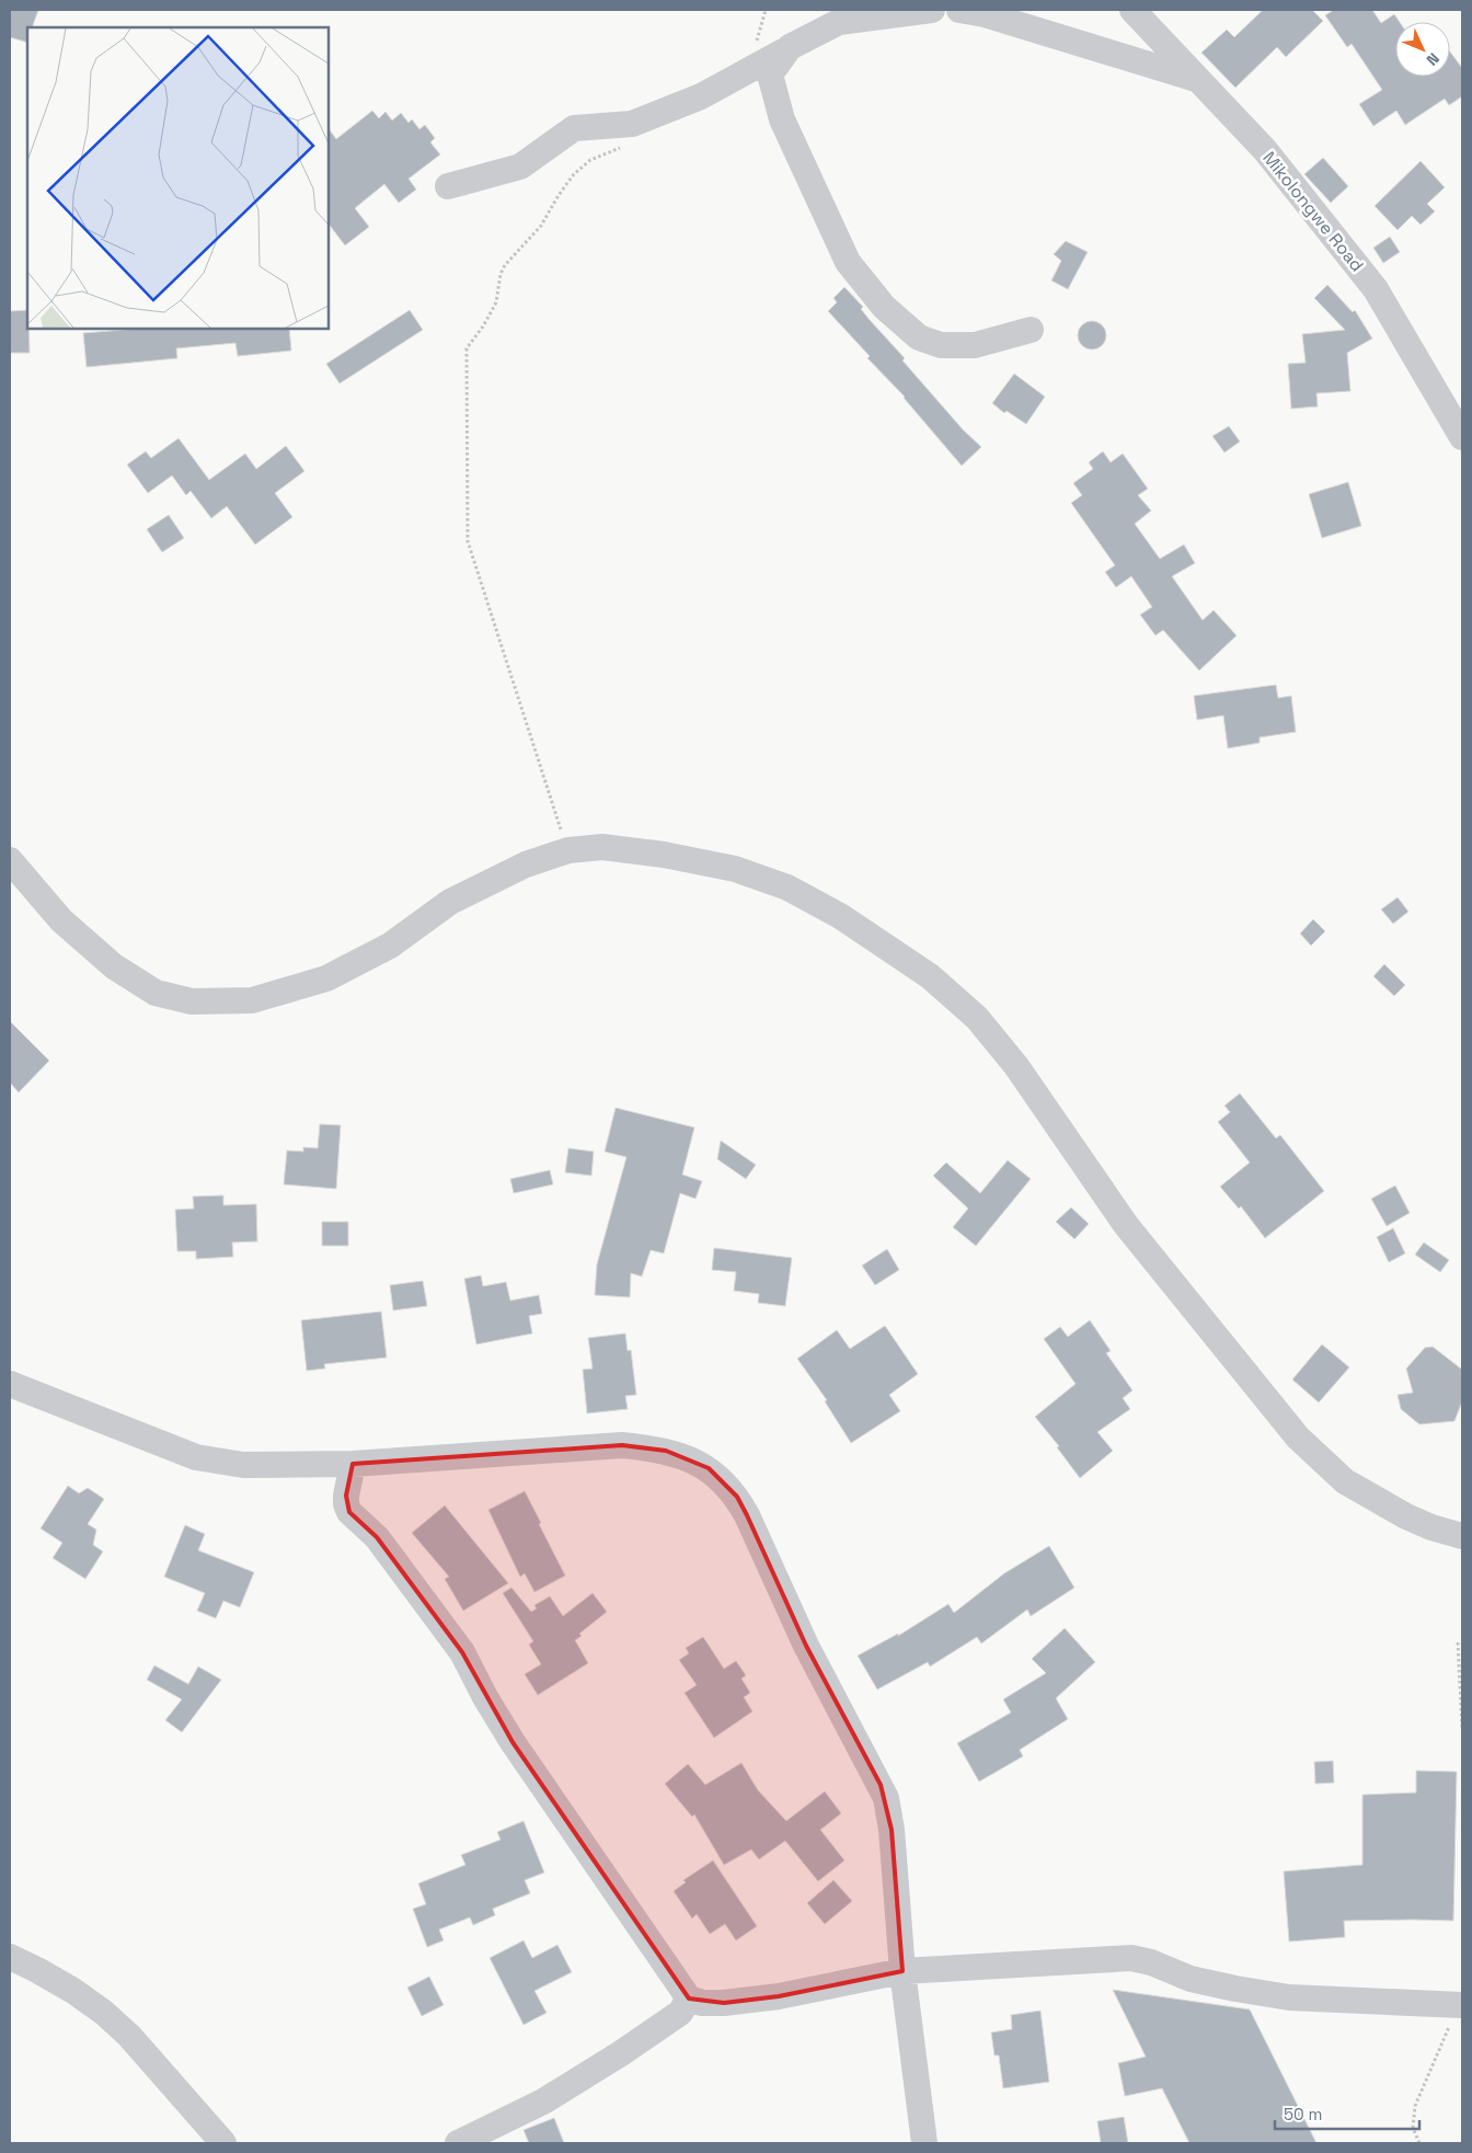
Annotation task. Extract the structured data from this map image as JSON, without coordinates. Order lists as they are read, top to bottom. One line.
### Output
{"streets":{"street":["Mikolongwe Road"]},"scale_bar":"50 m","north":"bottom right"}
